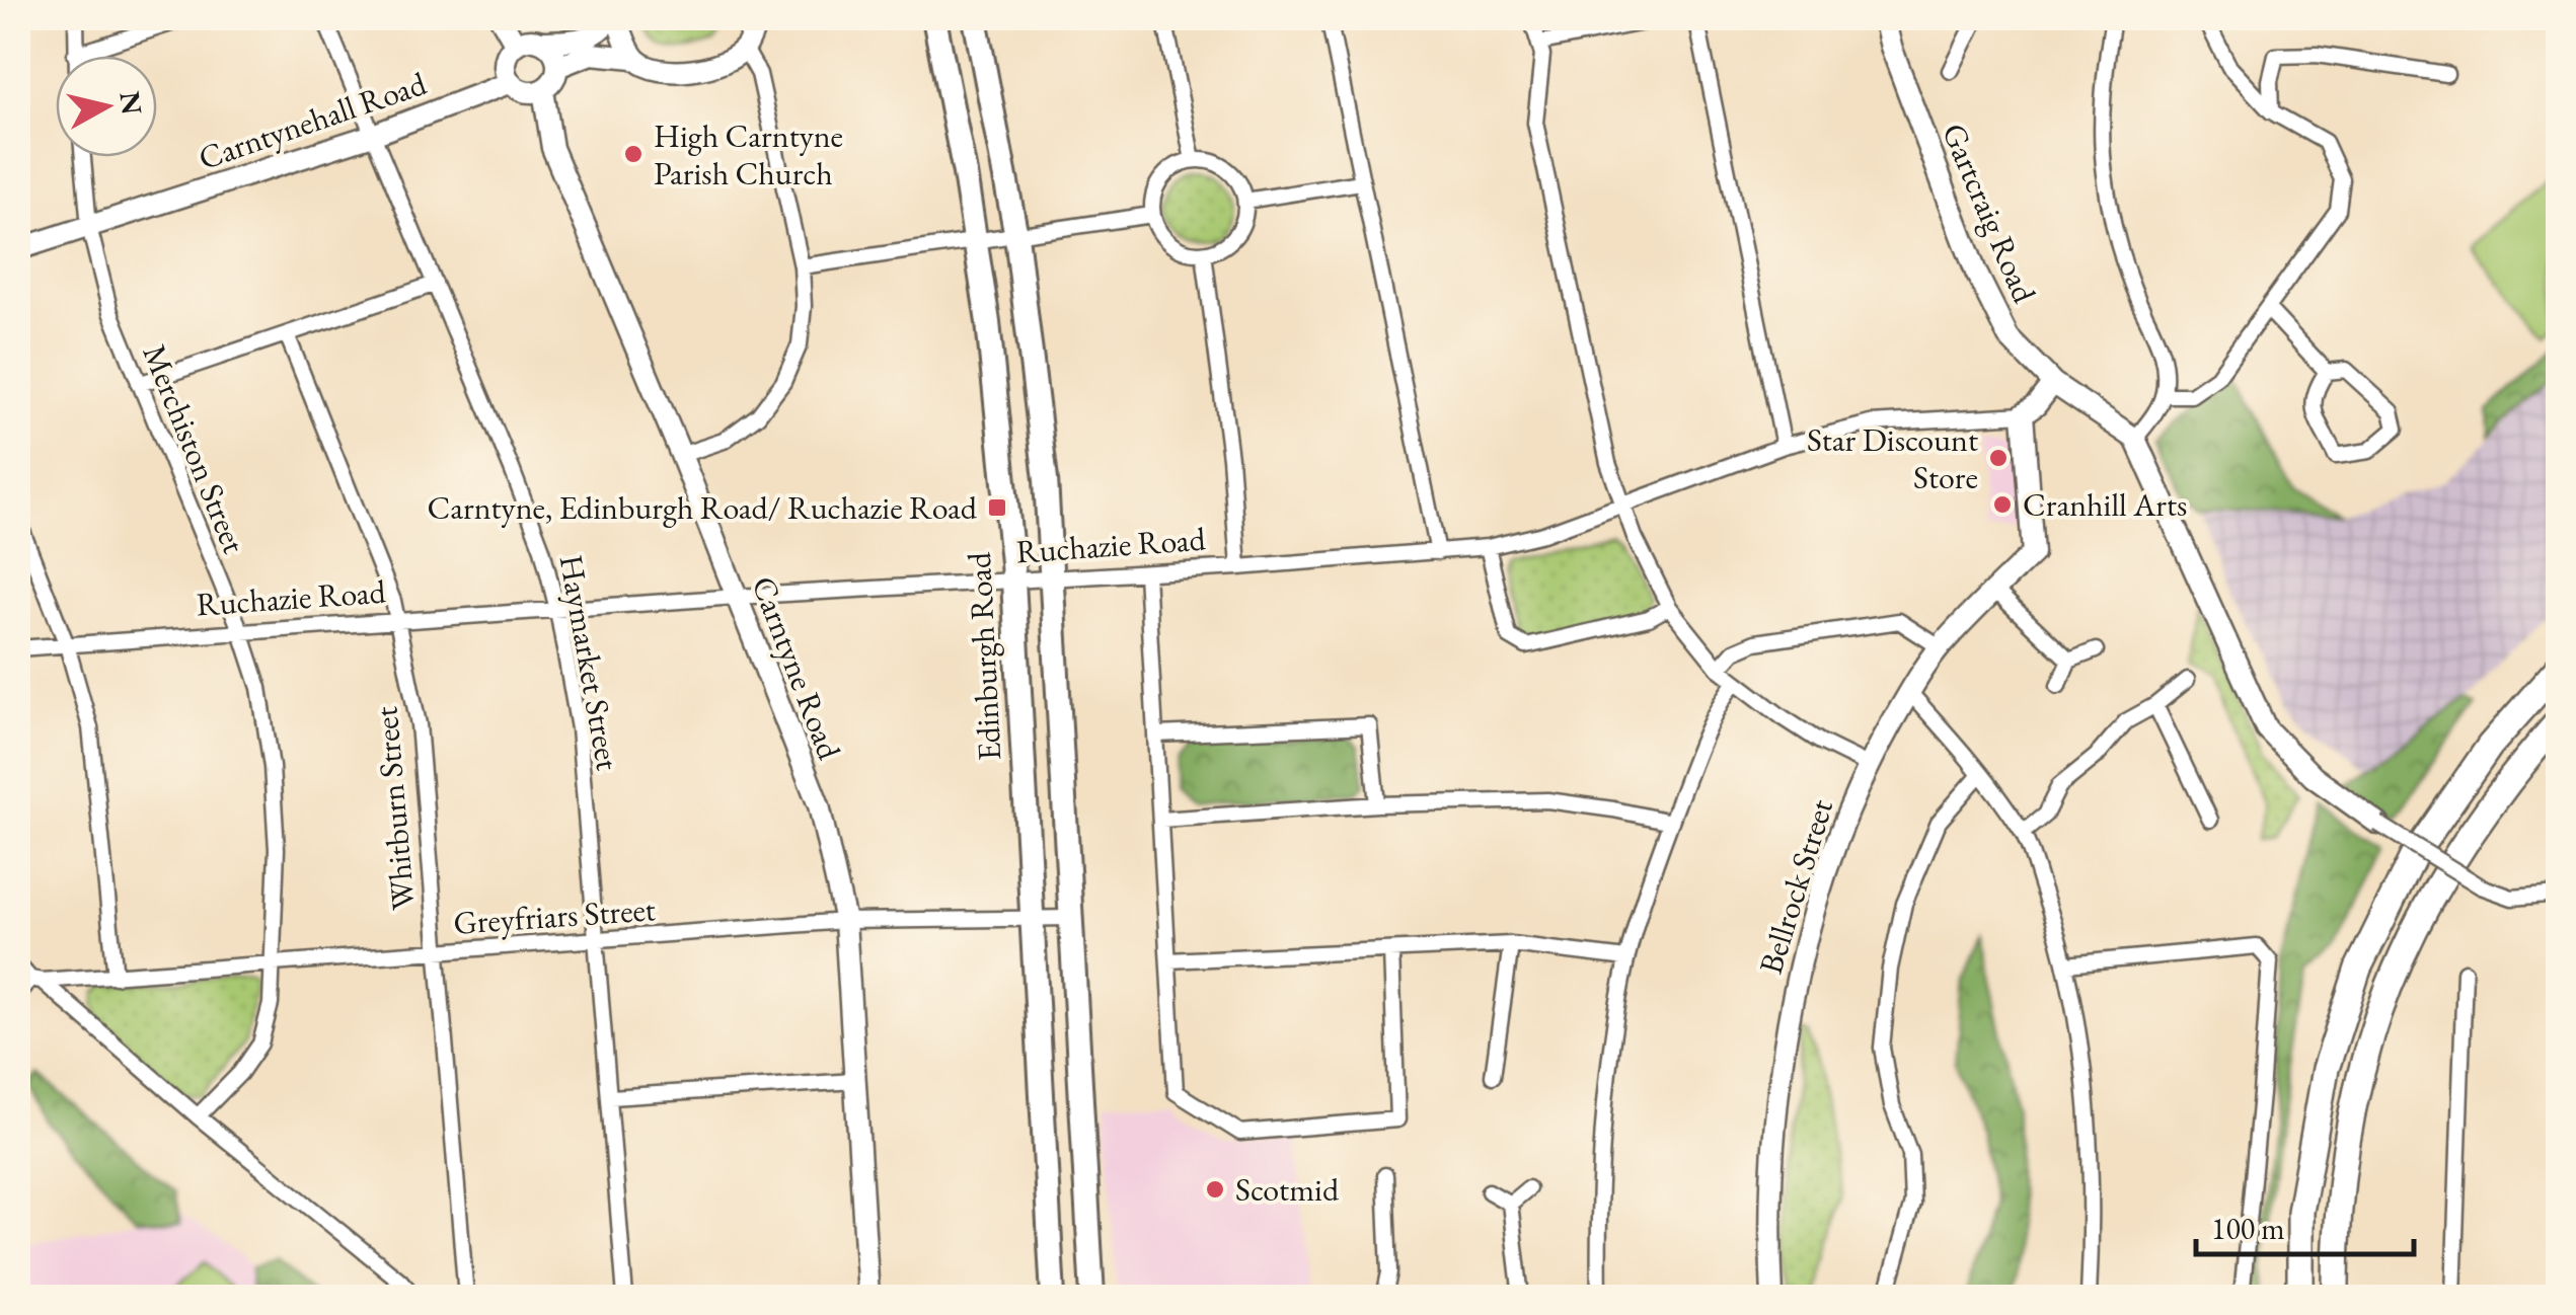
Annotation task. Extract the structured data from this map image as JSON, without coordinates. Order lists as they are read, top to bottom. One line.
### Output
{"streets":{"main road":["Edinburgh Road"],"street":["Carntynehall Road","Gartcraig Road","Merchiston Street","Ruchazie Road","Haymarket Street","Carntyne Road","Whitburn Street","Bellrock Street","Greyfriars Street"]},"crossings":[["Carntynehall Road","Merchiston Street"],["Carntynehall Road","Haymarket Street"],["Carntynehall Road","Carntyne Road"],["Merchiston Street","Ruchazie Road"],["Merchiston Street","Greyfriars Street"],["Ruchazie Road","Edinburgh Road"],["Ruchazie Road","Haymarket Street"],["Ruchazie Road","Carntyne Road"],["Ruchazie Road","Whitburn Street"],["Ruchazie Road","Bellrock Street"],["Edinburgh Road","Greyfriars Street"],["Haymarket Street","Greyfriars Street"],["Carntyne Road","Greyfriars Street"],["Whitburn Street","Greyfriars Street"]],"places":{"other":["High Carntyne Parish Church","Star Discount Store","Cranhill Arts","Scotmid"],"transit":["Carntyne, Edinburgh Road/ Ruchazie Road"]},"scale_bar":"100 m","north":"right"}
